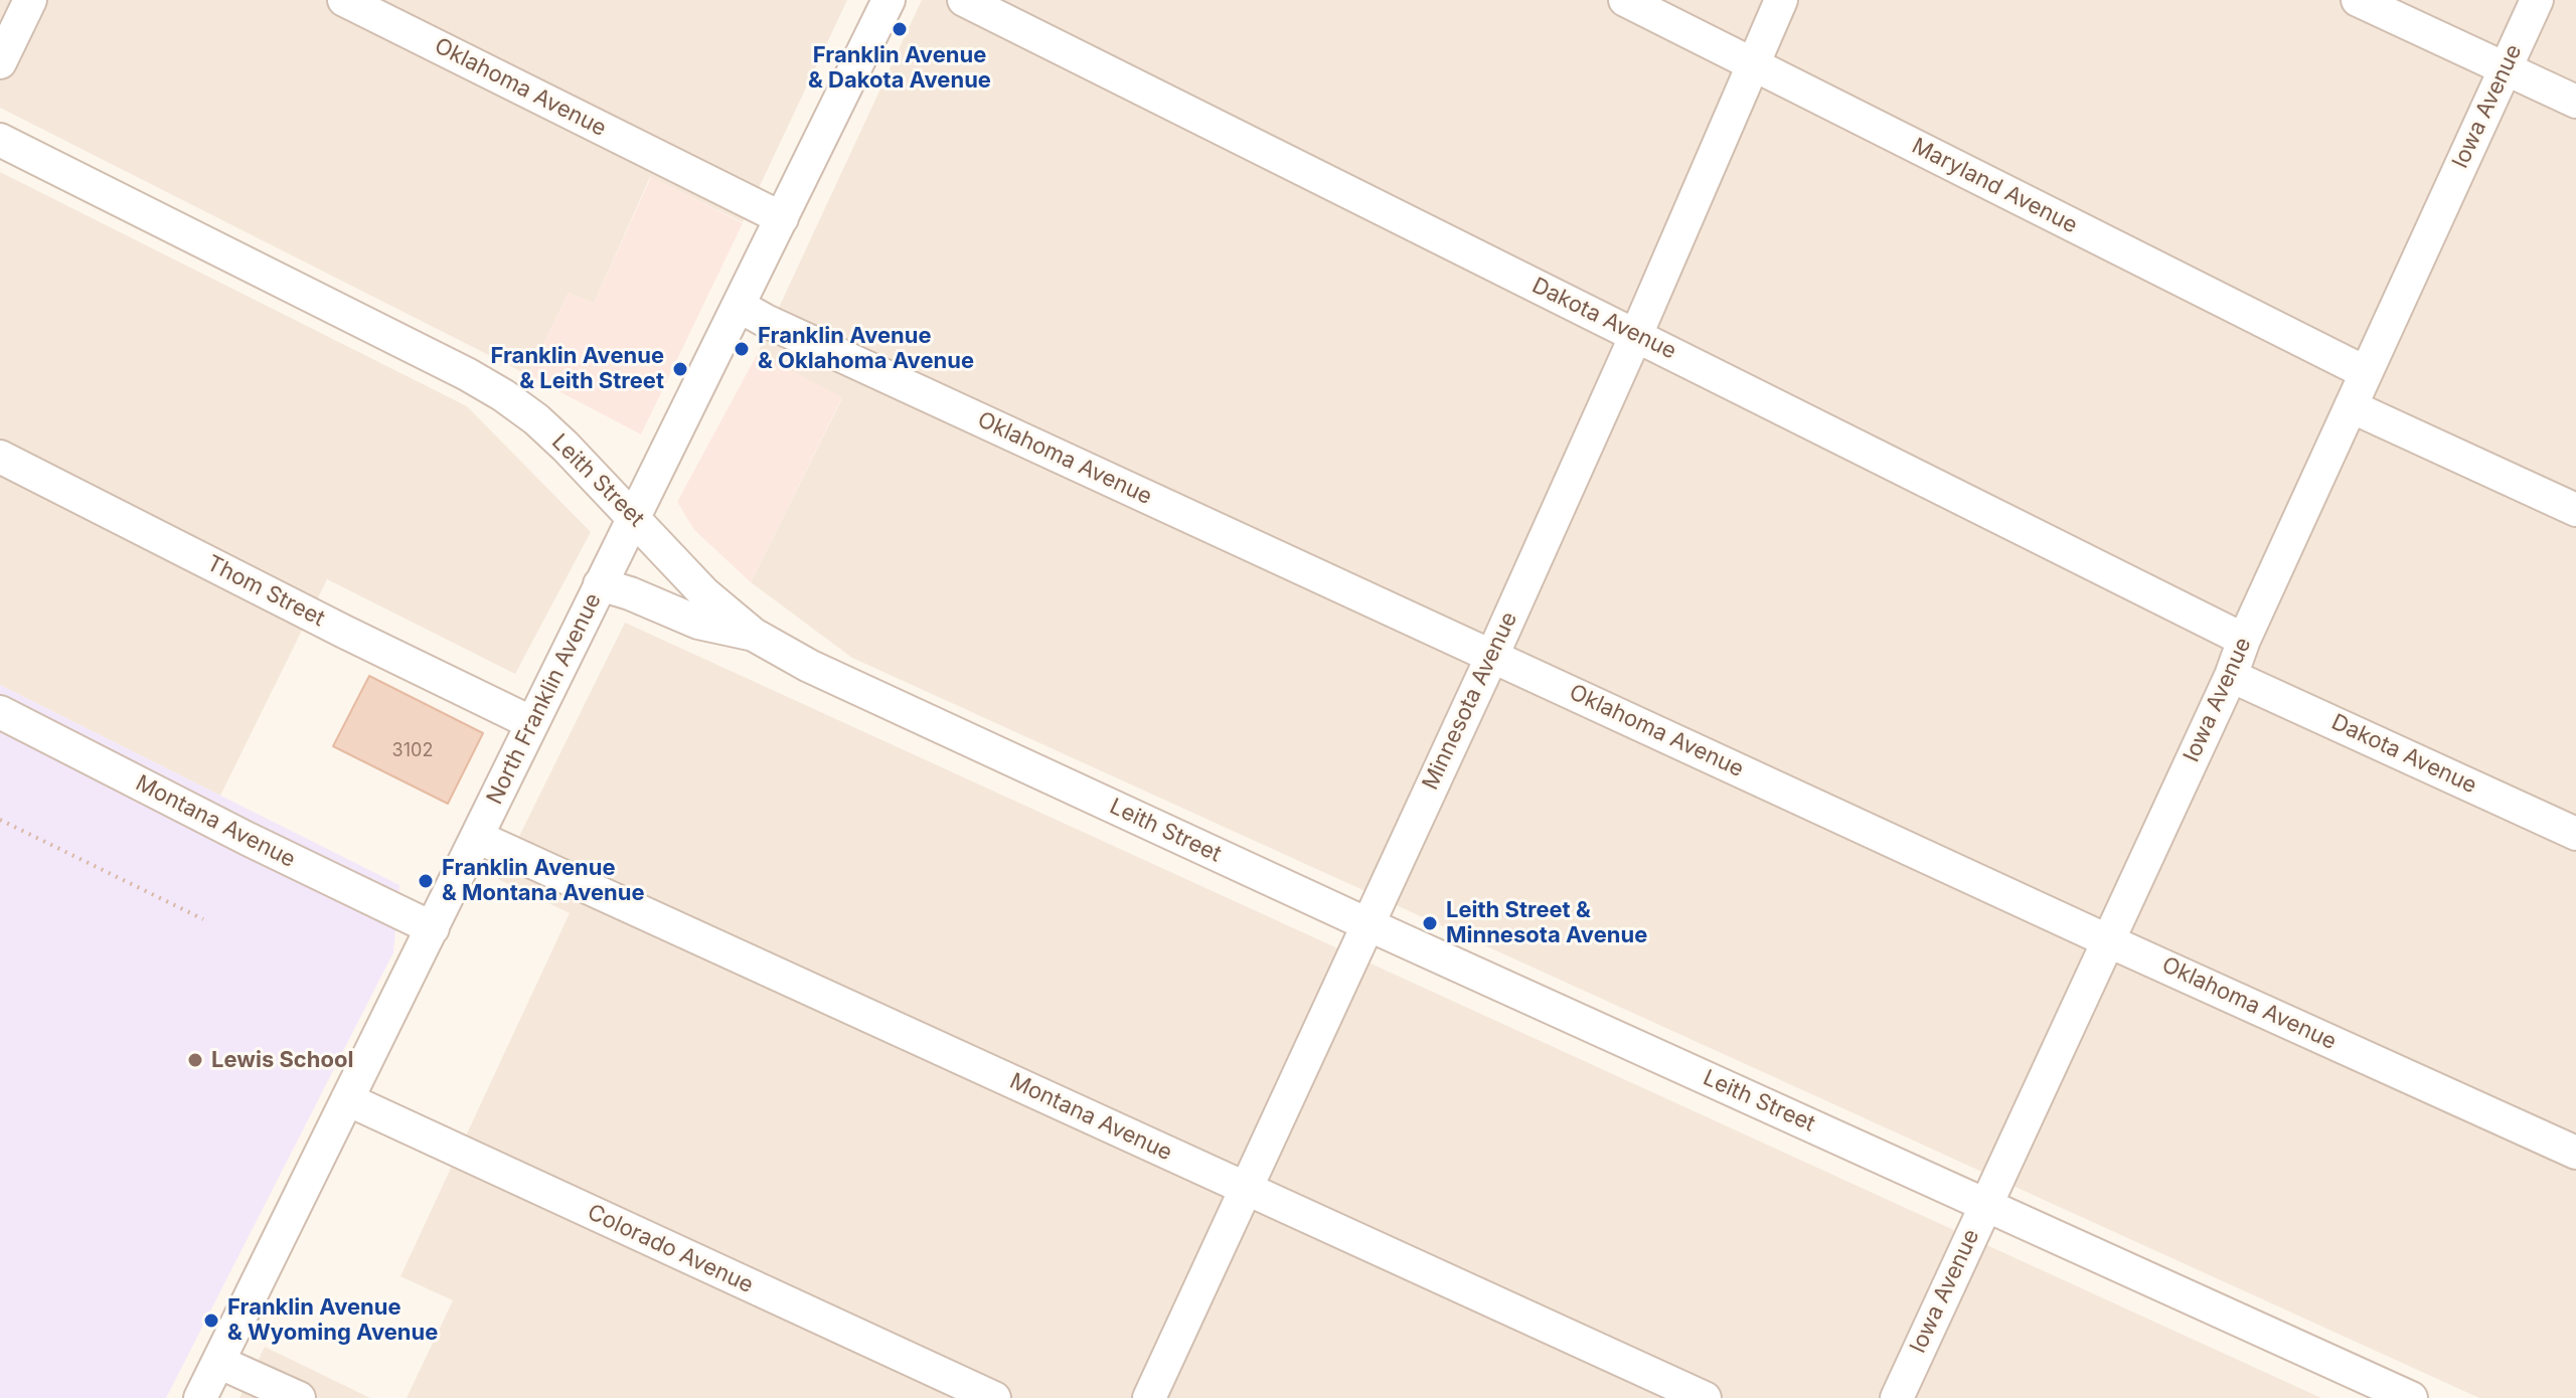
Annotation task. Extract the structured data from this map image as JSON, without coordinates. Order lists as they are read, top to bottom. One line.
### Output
{"streets":{"street":["Oklahoma Avenue","Iowa Avenue","Maryland Avenue","Dakota Avenue","Leith Street","Thom Street","North Franklin Avenue","Minnesota Avenue","Montana Avenue","Colorado Avenue"]},"crossings":[["Oklahoma Avenue","Iowa Avenue"],["Oklahoma Avenue","North Franklin Avenue"],["Oklahoma Avenue","Minnesota Avenue"],["Iowa Avenue","Maryland Avenue"],["Iowa Avenue","Dakota Avenue"],["Iowa Avenue","Leith Street"],["Maryland Avenue","Minnesota Avenue"],["Dakota Avenue","Minnesota Avenue"],["Leith Street","North Franklin Avenue"],["Leith Street","Minnesota Avenue"],["Thom Street","North Franklin Avenue"],["North Franklin Avenue","Montana Avenue"],["North Franklin Avenue","Colorado Avenue"],["Minnesota Avenue","Montana Avenue"]],"places":["Franklin Avenue & Dakota Avenue","Franklin Avenue & Oklahoma Avenue","Franklin Avenue & Leith Street","Franklin Avenue & Montana Avenue","Leith Street & Minnesota Avenue","Lewis School","Franklin Avenue & Wyoming Avenue"],"house_numbers":["3102"]}
